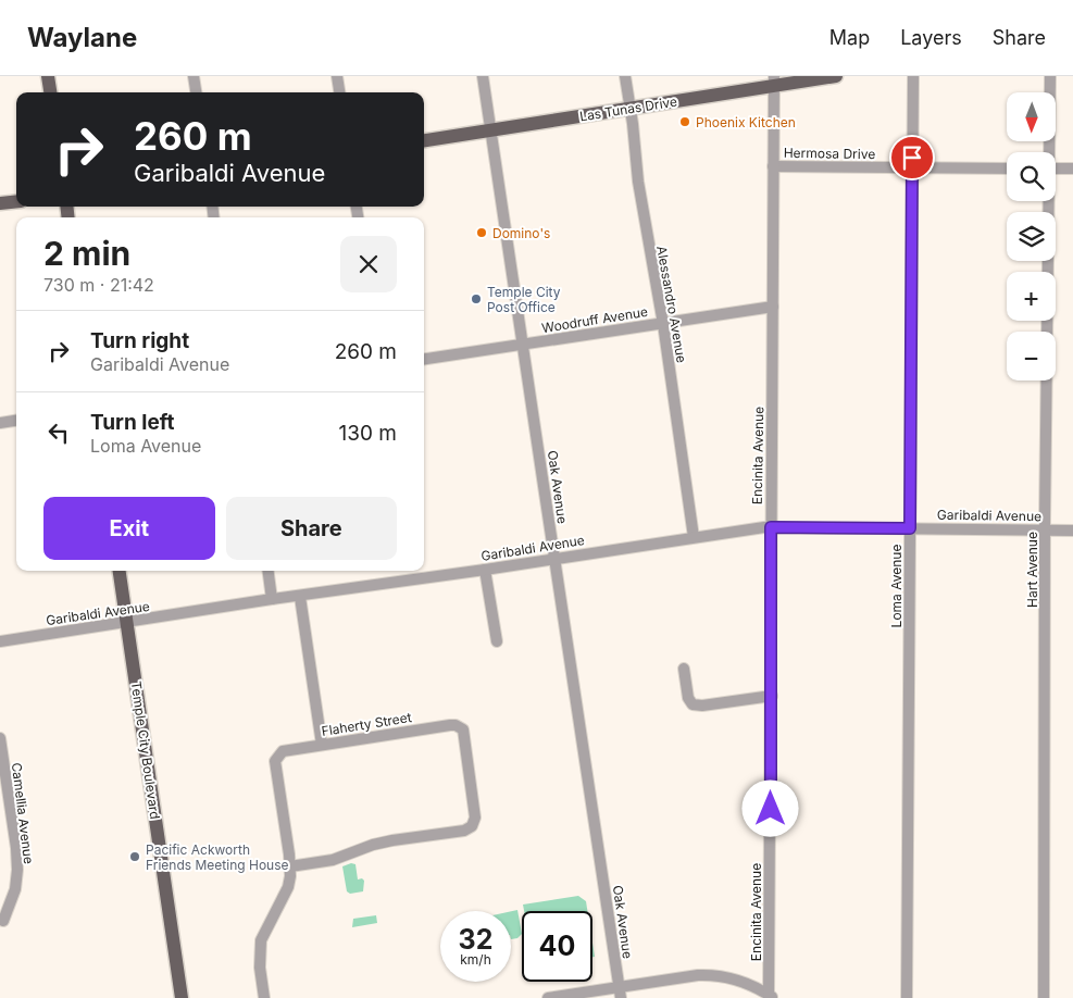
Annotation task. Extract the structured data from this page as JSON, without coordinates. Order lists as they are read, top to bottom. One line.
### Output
{"streets":{"main road":["Las Tunas Drive","Temple City Boulevard"],"street":["Hermosa Drive","Alessandro Avenue","Woodruff Avenue","Encinita Avenue","Oak Avenue","Garibaldi Avenue","Hart Avenue","Loma Avenue","Flaherty Street","Camellia Avenue"]},"crossings":[["Las Tunas Drive","Alessandro Avenue"],["Las Tunas Drive","Encinita Avenue"],["Las Tunas Drive","Oak Avenue"],["Hermosa Drive","Encinita Avenue"],["Hermosa Drive","Loma Avenue"],["Alessandro Avenue","Woodruff Avenue"],["Alessandro Avenue","Garibaldi Avenue"],["Woodruff Avenue","Encinita Avenue"],["Woodruff Avenue","Oak Avenue"],["Encinita Avenue","Garibaldi Avenue"],["Oak Avenue","Garibaldi Avenue"],["Garibaldi Avenue","Hart Avenue"],["Garibaldi Avenue","Loma Avenue"],["Garibaldi Avenue","Temple City Boulevard"]],"places":["Phoenix Kitchen","Domino's","Temple City Post Office","Pacific Ackworth Friends Meeting House"],"north":"bottom","page":{"header":"Waylane","nav":["Map","Layers","Share"],"map_buttons":["+","−"],"turn":["260 m","Garibaldi Avenue"],"heading":["2 min","730 m · 21:42"],"list":[{"name":"Turn right","note":"Garibaldi Avenue","value":"260 m"},{"name":"Turn left","note":"Loma Avenue","value":"130 m"}],"buttons":["Exit","Share"],"speed":"32 km/h","limit":"40"}}
